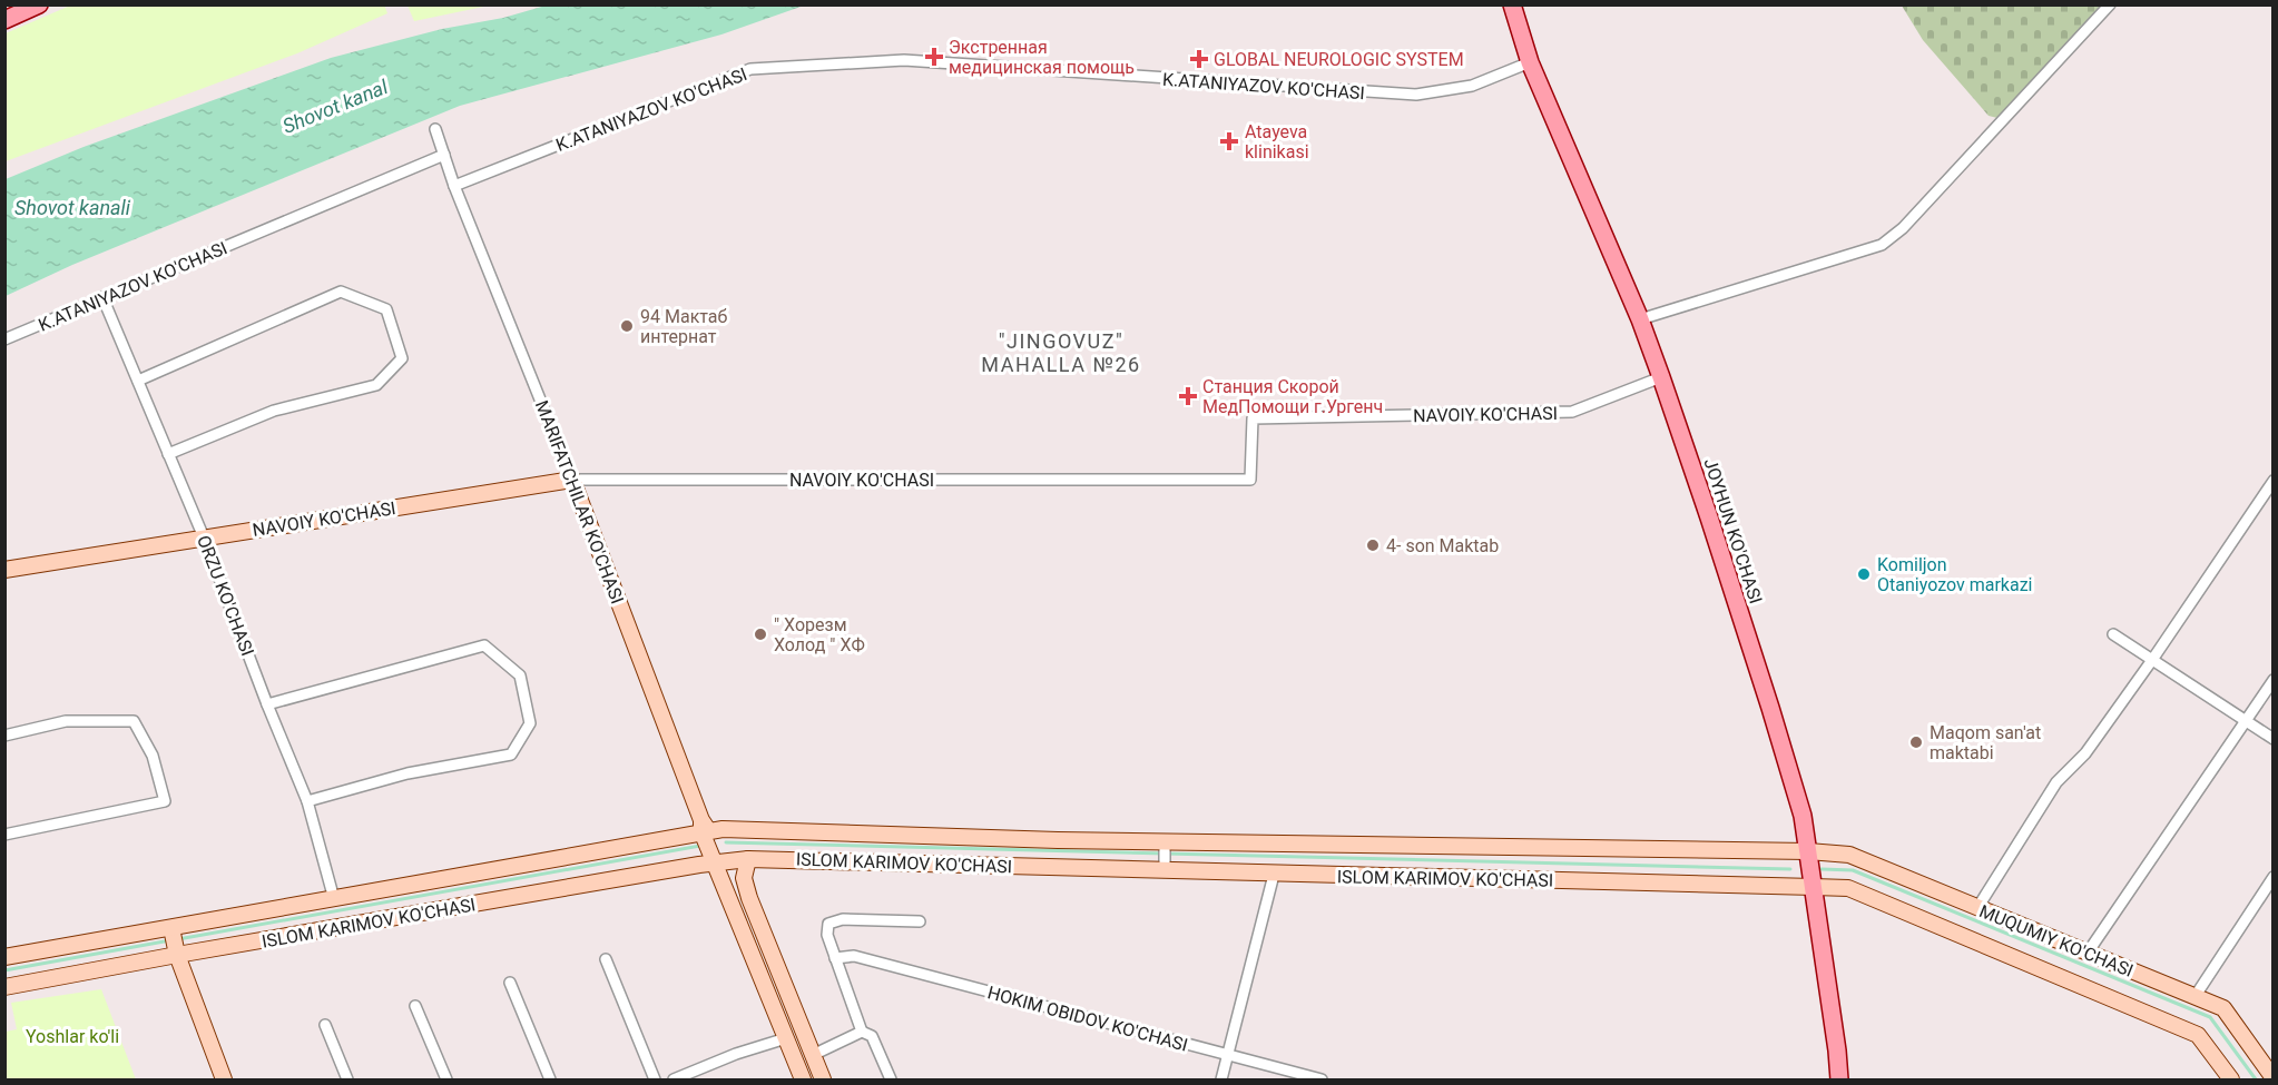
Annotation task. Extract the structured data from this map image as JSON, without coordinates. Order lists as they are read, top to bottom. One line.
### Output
{"streets":{"main road":["NAVOIY KO'CHASI","MARIFATCHILAR KO'CHASI","JOYHUN KO'CHASI","ISLOM KARIMOV KO'CHASI","MUQUMIY KO'CHASI"],"street":["K.ATANIYAZOV KO'CHASI","ORZU KO'CHASI","HOKIM OBIDOV KO'CHASI"]},"crossings":[["K.ATANIYAZOV KO'CHASI","MARIFATCHILAR KO'CHASI"],["K.ATANIYAZOV KO'CHASI","JOYHUN KO'CHASI"],["K.ATANIYAZOV KO'CHASI","ORZU KO'CHASI"],["NAVOIY KO'CHASI","MARIFATCHILAR KO'CHASI"],["NAVOIY KO'CHASI","JOYHUN KO'CHASI"],["NAVOIY KO'CHASI","ORZU KO'CHASI"],["MARIFATCHILAR KO'CHASI","ISLOM KARIMOV KO'CHASI"],["JOYHUN KO'CHASI","ISLOM KARIMOV KO'CHASI"],["JOYHUN KO'CHASI","MUQUMIY KO'CHASI"],["ORZU KO'CHASI","ISLOM KARIMOV KO'CHASI"],["ISLOM KARIMOV KO'CHASI","MUQUMIY KO'CHASI"]],"districts":["\"JINGOVUZ\" MAHALLA №26"],"water":["Shovot kanal","Shovot kanali"],"parks":["Yoshlar ko'li"],"places":{"health":["Экстренная медицинская помощь","GLOBAL NEUROLOGIC SYSTEM","Atayeva klinikasi","Станция Скорой МедПомощи г.Ургенч"],"other":["94 Мактаб интернат","4- son Maktab","Komiljon Otaniyozov markazi","\" Хорезм Холод \" ХФ","Maqom san'at maktabi"]}}
